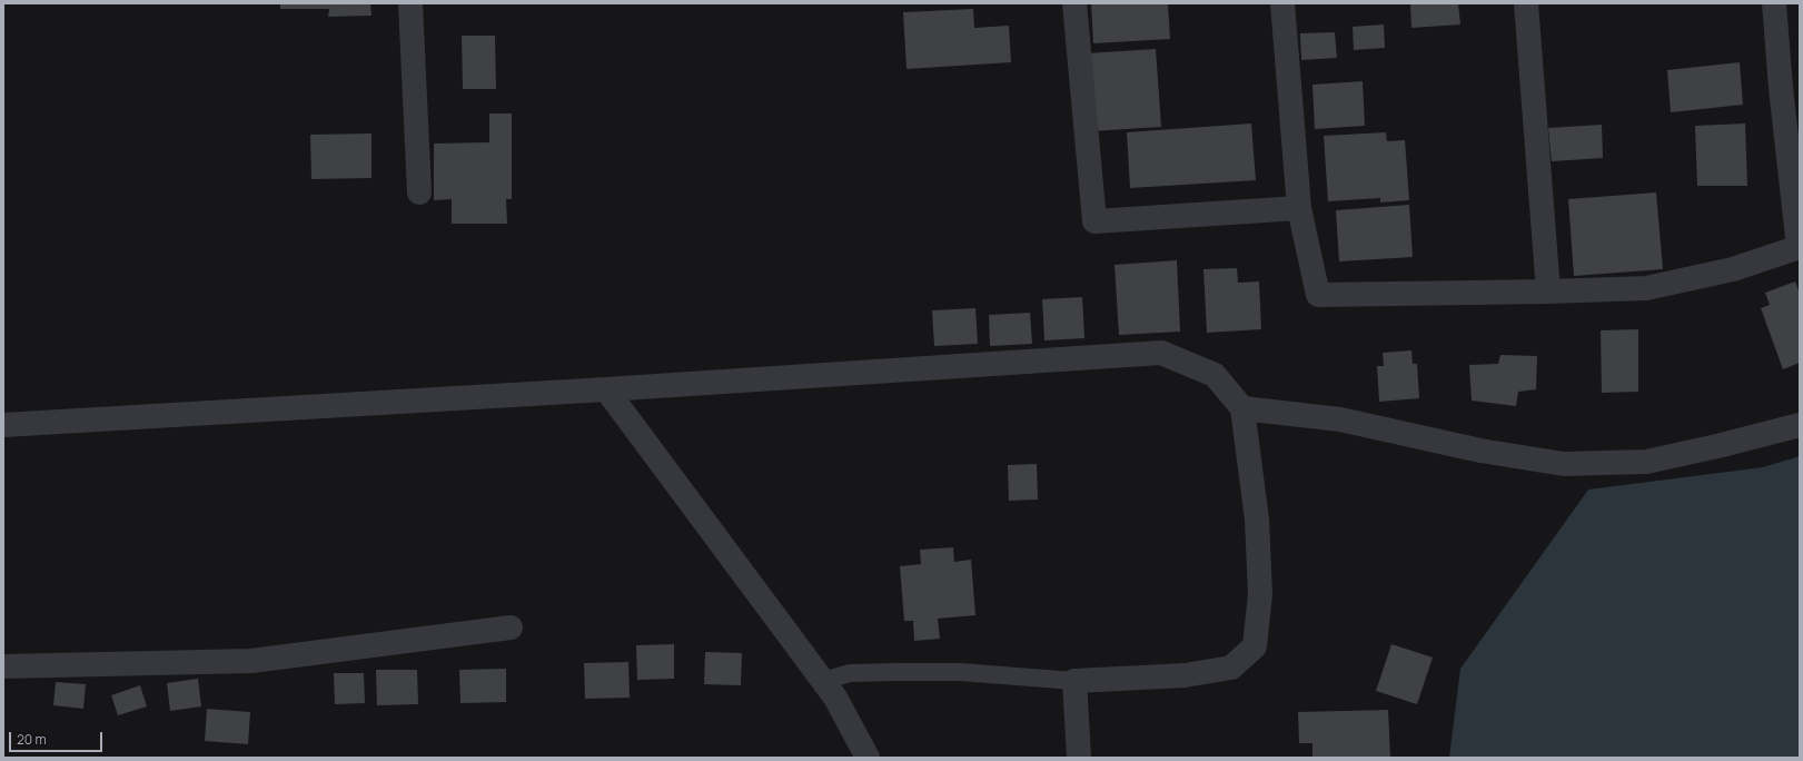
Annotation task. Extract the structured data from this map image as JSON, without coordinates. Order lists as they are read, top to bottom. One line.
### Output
{"scale_bar":"20 m"}
